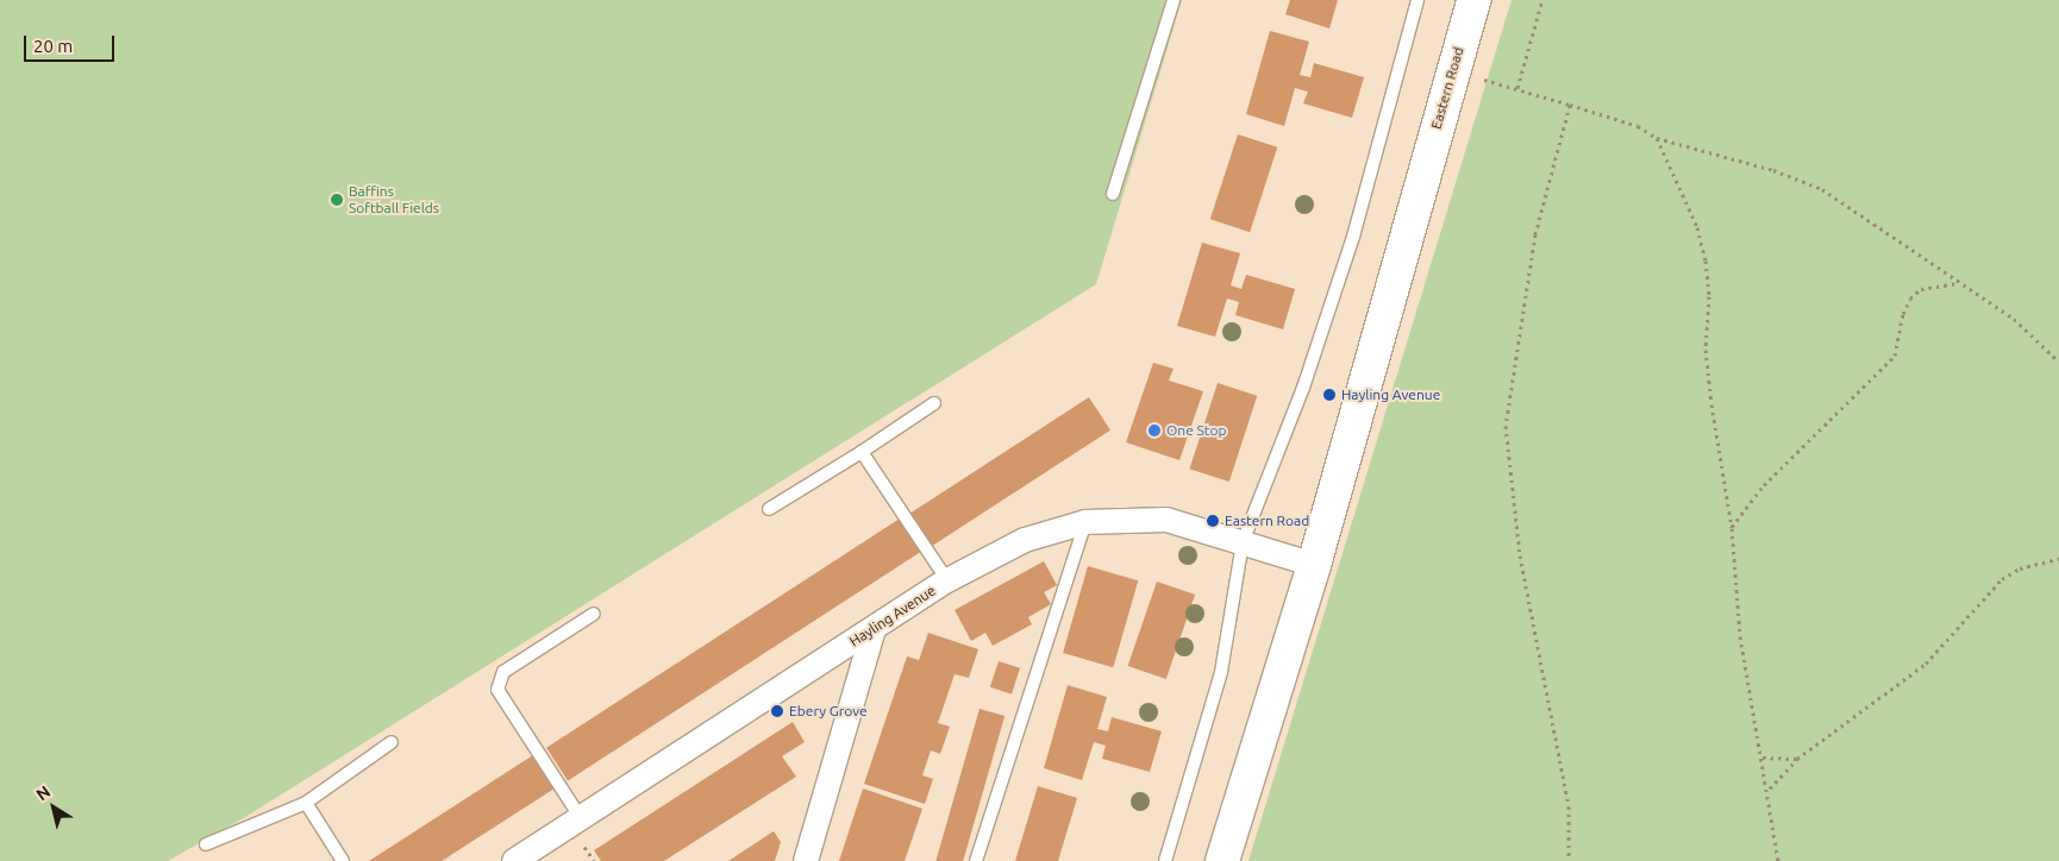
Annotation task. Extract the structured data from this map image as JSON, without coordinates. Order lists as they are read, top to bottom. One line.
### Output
{"streets":{"main road":["Eastern Road"],"street":["Hayling Avenue"]},"crossings":[["Eastern Road","Hayling Avenue"]],"places":["Baffins Softball Fields","Hayling Avenue","One Stop","Eastern Road","Ebery Grove"],"scale_bar":"20 m","north":"top left"}
